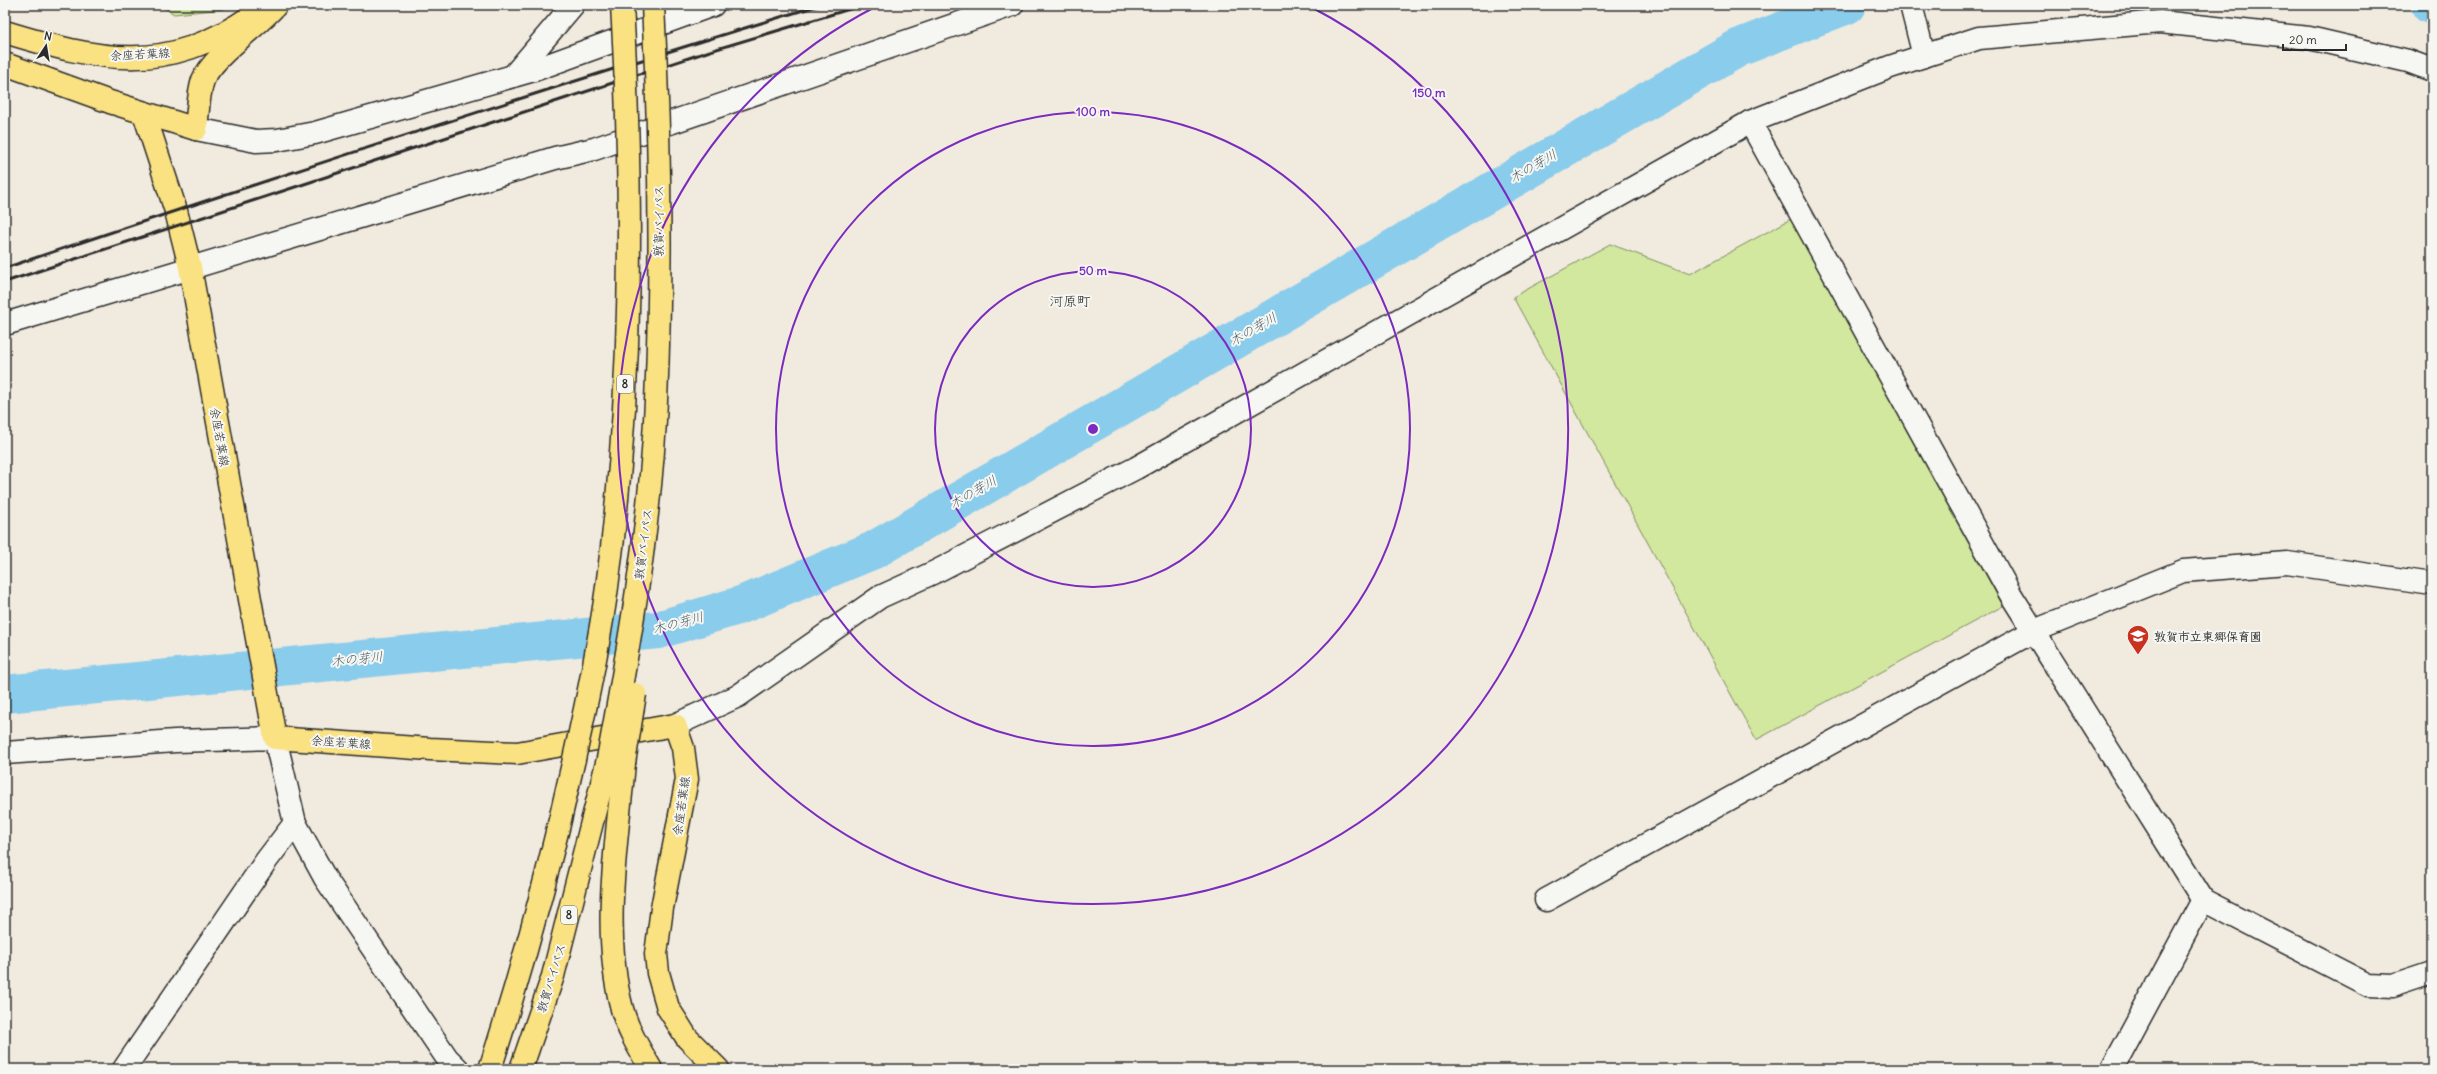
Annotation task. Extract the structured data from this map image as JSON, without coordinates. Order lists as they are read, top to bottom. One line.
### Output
{"streets":{"main road":["余座若葉線","敦賀バイパス","8"]},"districts":["河原町"],"water":["木の芽川"],"places":{"school or university":["敦賀市立東郷保育園"]},"scale_bar":"20 m","north":"top","rings":["150 m","100 m","50 m"]}
